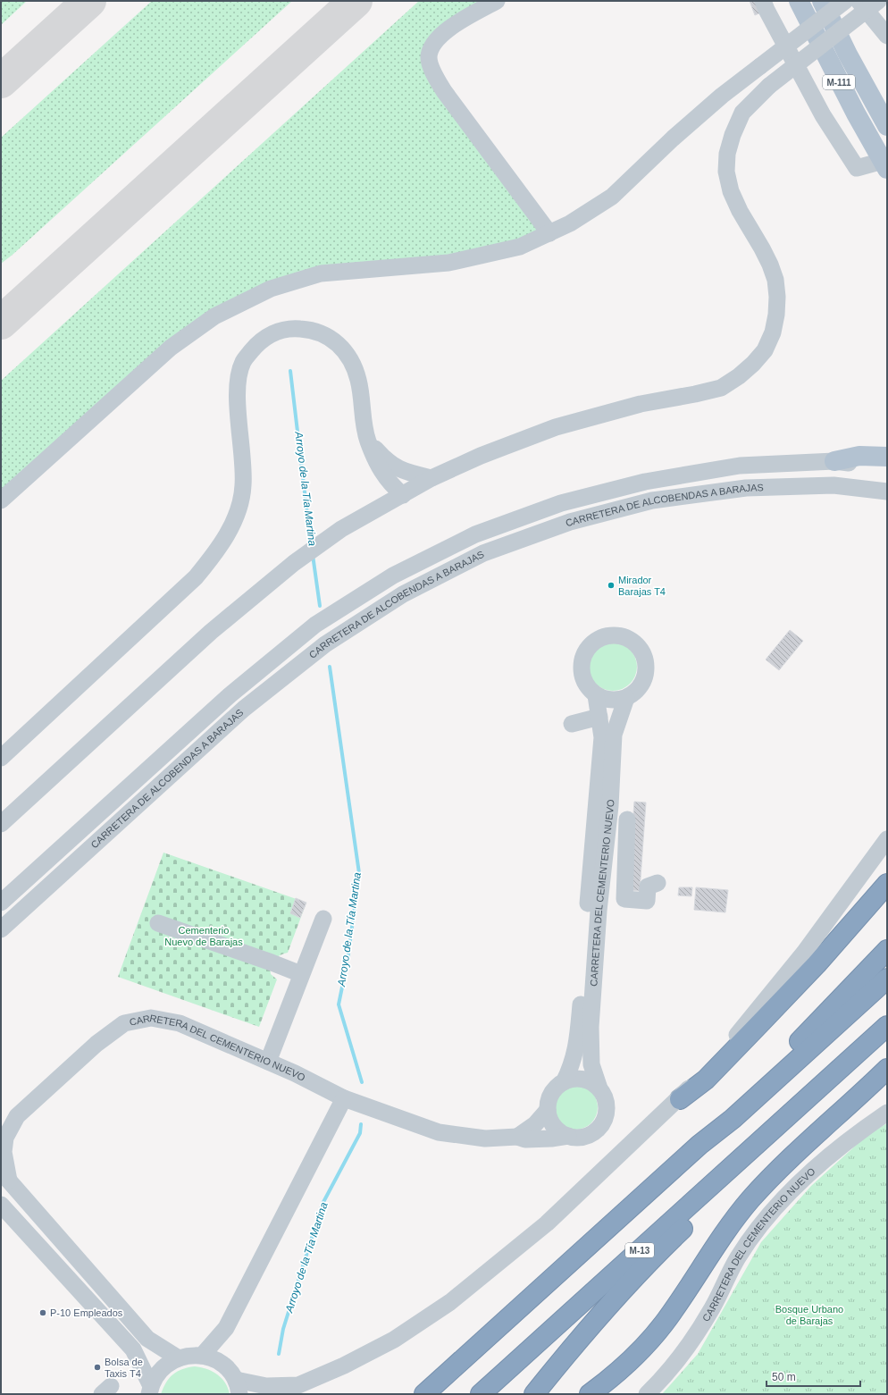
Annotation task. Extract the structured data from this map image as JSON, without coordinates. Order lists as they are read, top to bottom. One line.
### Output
{"streets":{"highway":["M-13"],"main road":["M-111"],"street":["CARRETERA DE ALCOBENDAS A BARAJAS","CARRETERA DEL CEMENTERIO NUEVO"]},"water":["Arroyo de la Tía Martina"],"parks":["Cementerio Nuevo de Barajas","Bosque Urbano de Barajas"],"places":["Mirador Barajas T4","P-10 Empleados","Bolsa de Taxis T4"],"scale_bar":"50 m"}
